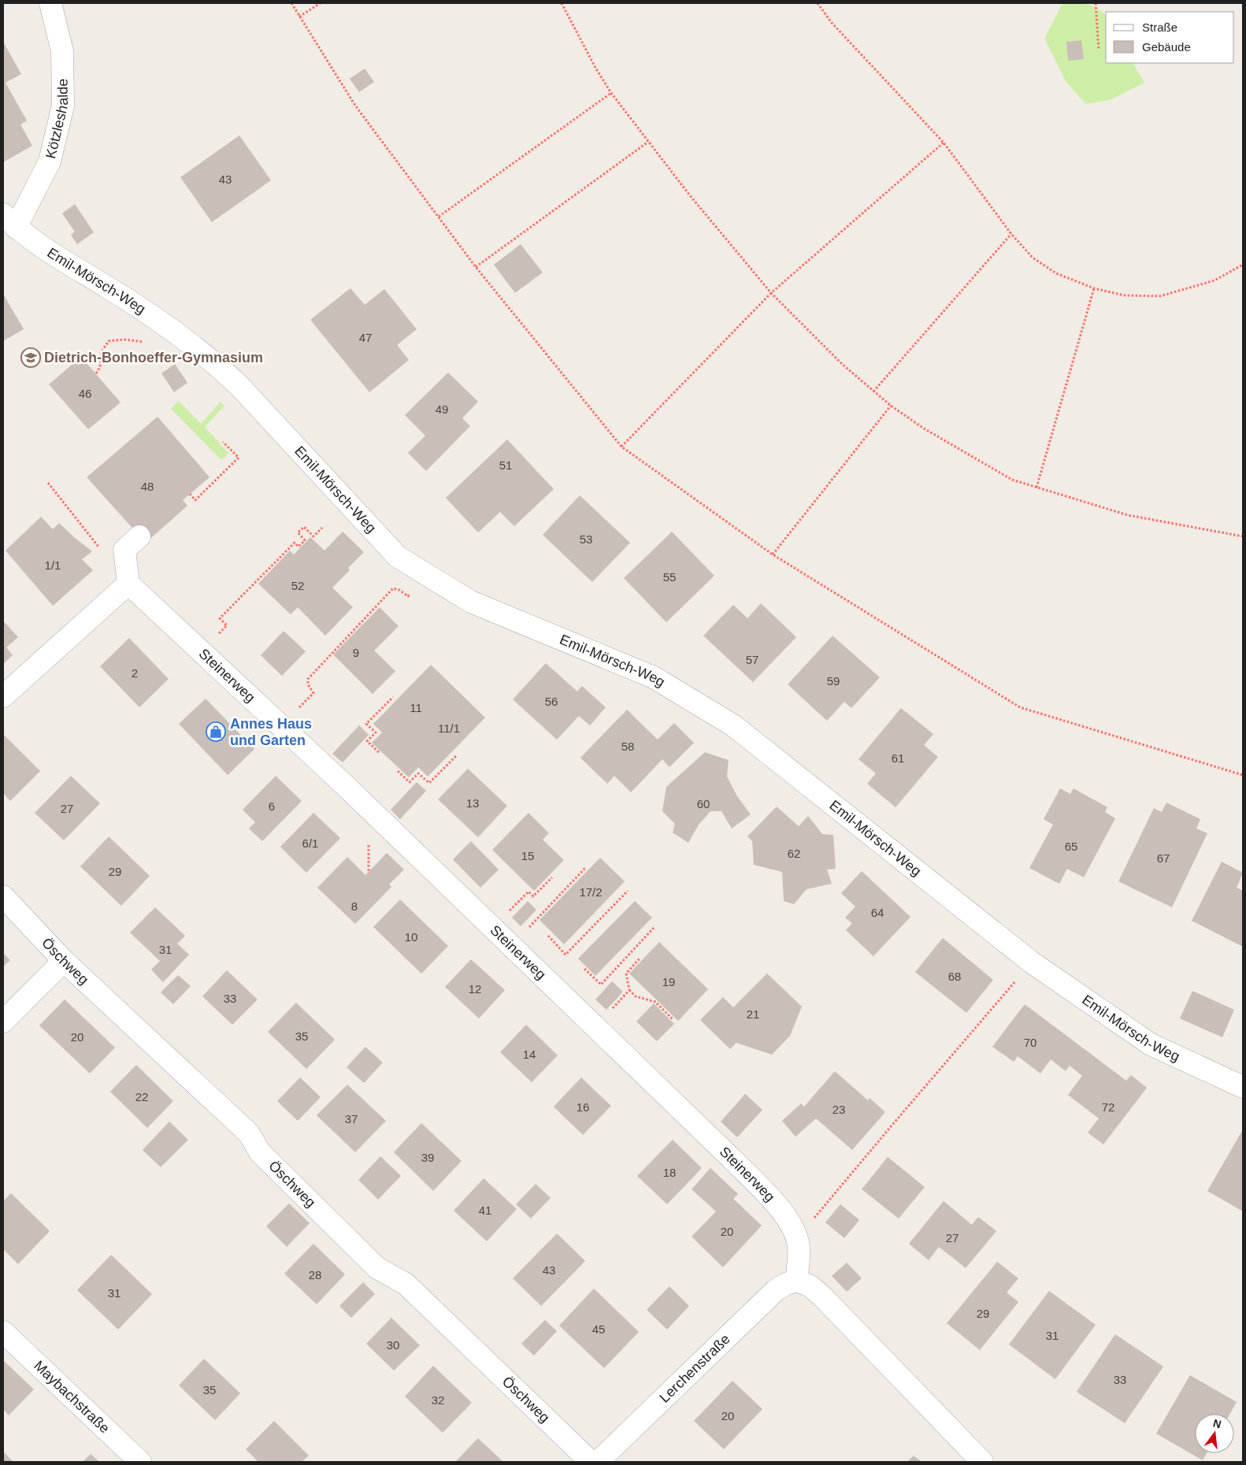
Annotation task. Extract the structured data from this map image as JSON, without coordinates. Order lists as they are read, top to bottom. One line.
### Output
{"streets":{"street":["Kötzleshalde","Emil-Mörsch-Weg","Steinerweg","Öschweg","Lerchenstraße","Maybachstraße"]},"crossings":[["Kötzleshalde","Emil-Mörsch-Weg"],["Steinerweg","Lerchenstraße"]],"places":{"school or university":["Dietrich-Bonhoeffer-Gymnasium"],"shop":["Annes Haus und Garten"]},"house_numbers":["43","47","46","49","51","48","53","1/1","55","52","9","57","2","59","56","11","11/1","58","61","13","60","6","27","6/1","65","62","15","67","29","17/2","8","64","10","31","68","19","12","33","21","35","20","70","14","22","16","72","23","37","39","18","41","20","27","43","28","31","29","45","31","30","33","35","32","20"],"legend":["Straße","Gebäude"],"north":"top"}
